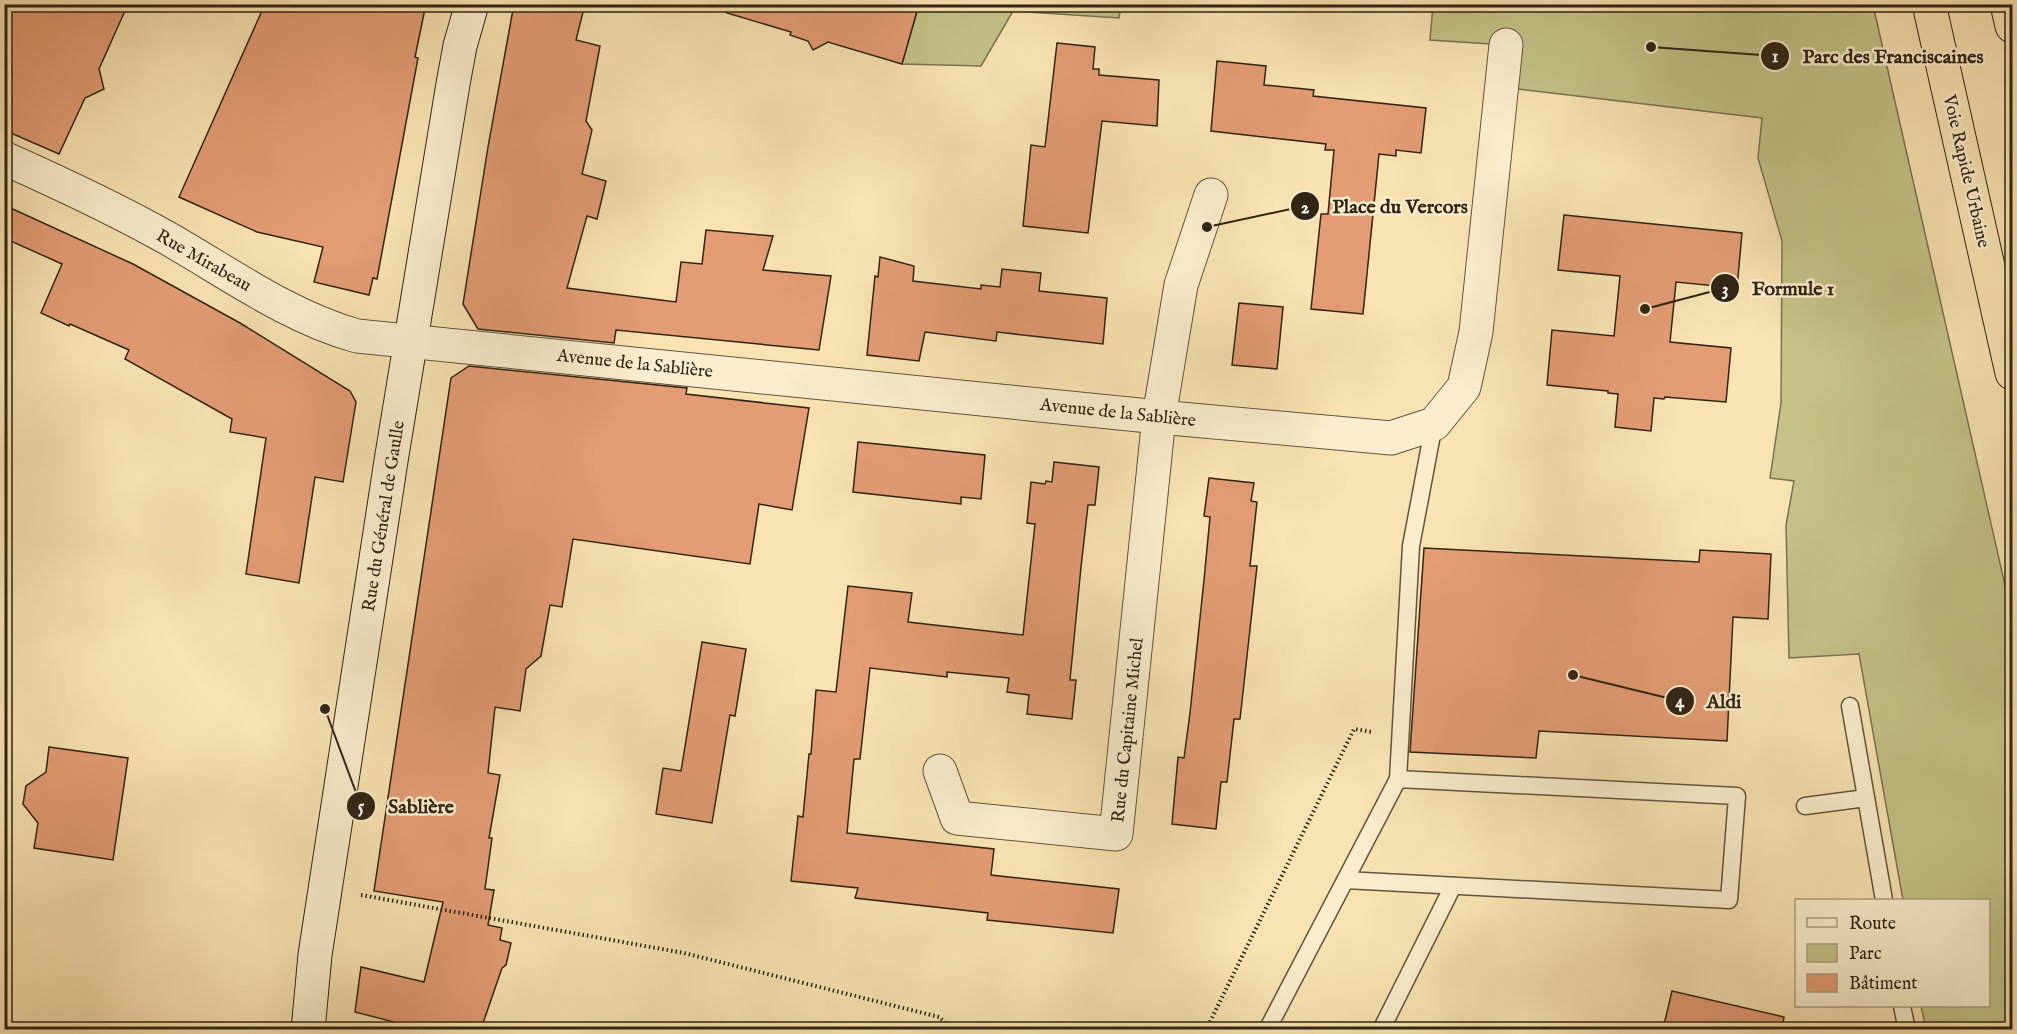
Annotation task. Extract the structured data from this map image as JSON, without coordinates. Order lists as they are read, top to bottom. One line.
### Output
{"streets":{"highway":["Voie Rapide Urbaine"],"street":["Rue Mirabeau","Avenue de la Sablière","Rue du Général de Gaulle","Rue du Capitaine Michel"]},"crossings":[["Rue Mirabeau","Avenue de la Sablière"],["Rue Mirabeau","Rue du Général de Gaulle"],["Avenue de la Sablière","Rue du Général de Gaulle"],["Avenue de la Sablière","Rue du Capitaine Michel"]],"places":["Parc des Franciscaines","Place du Vercors","Formule 1","Aldi","Sablière"],"legend":["Route","Parc","Bâtiment"]}
